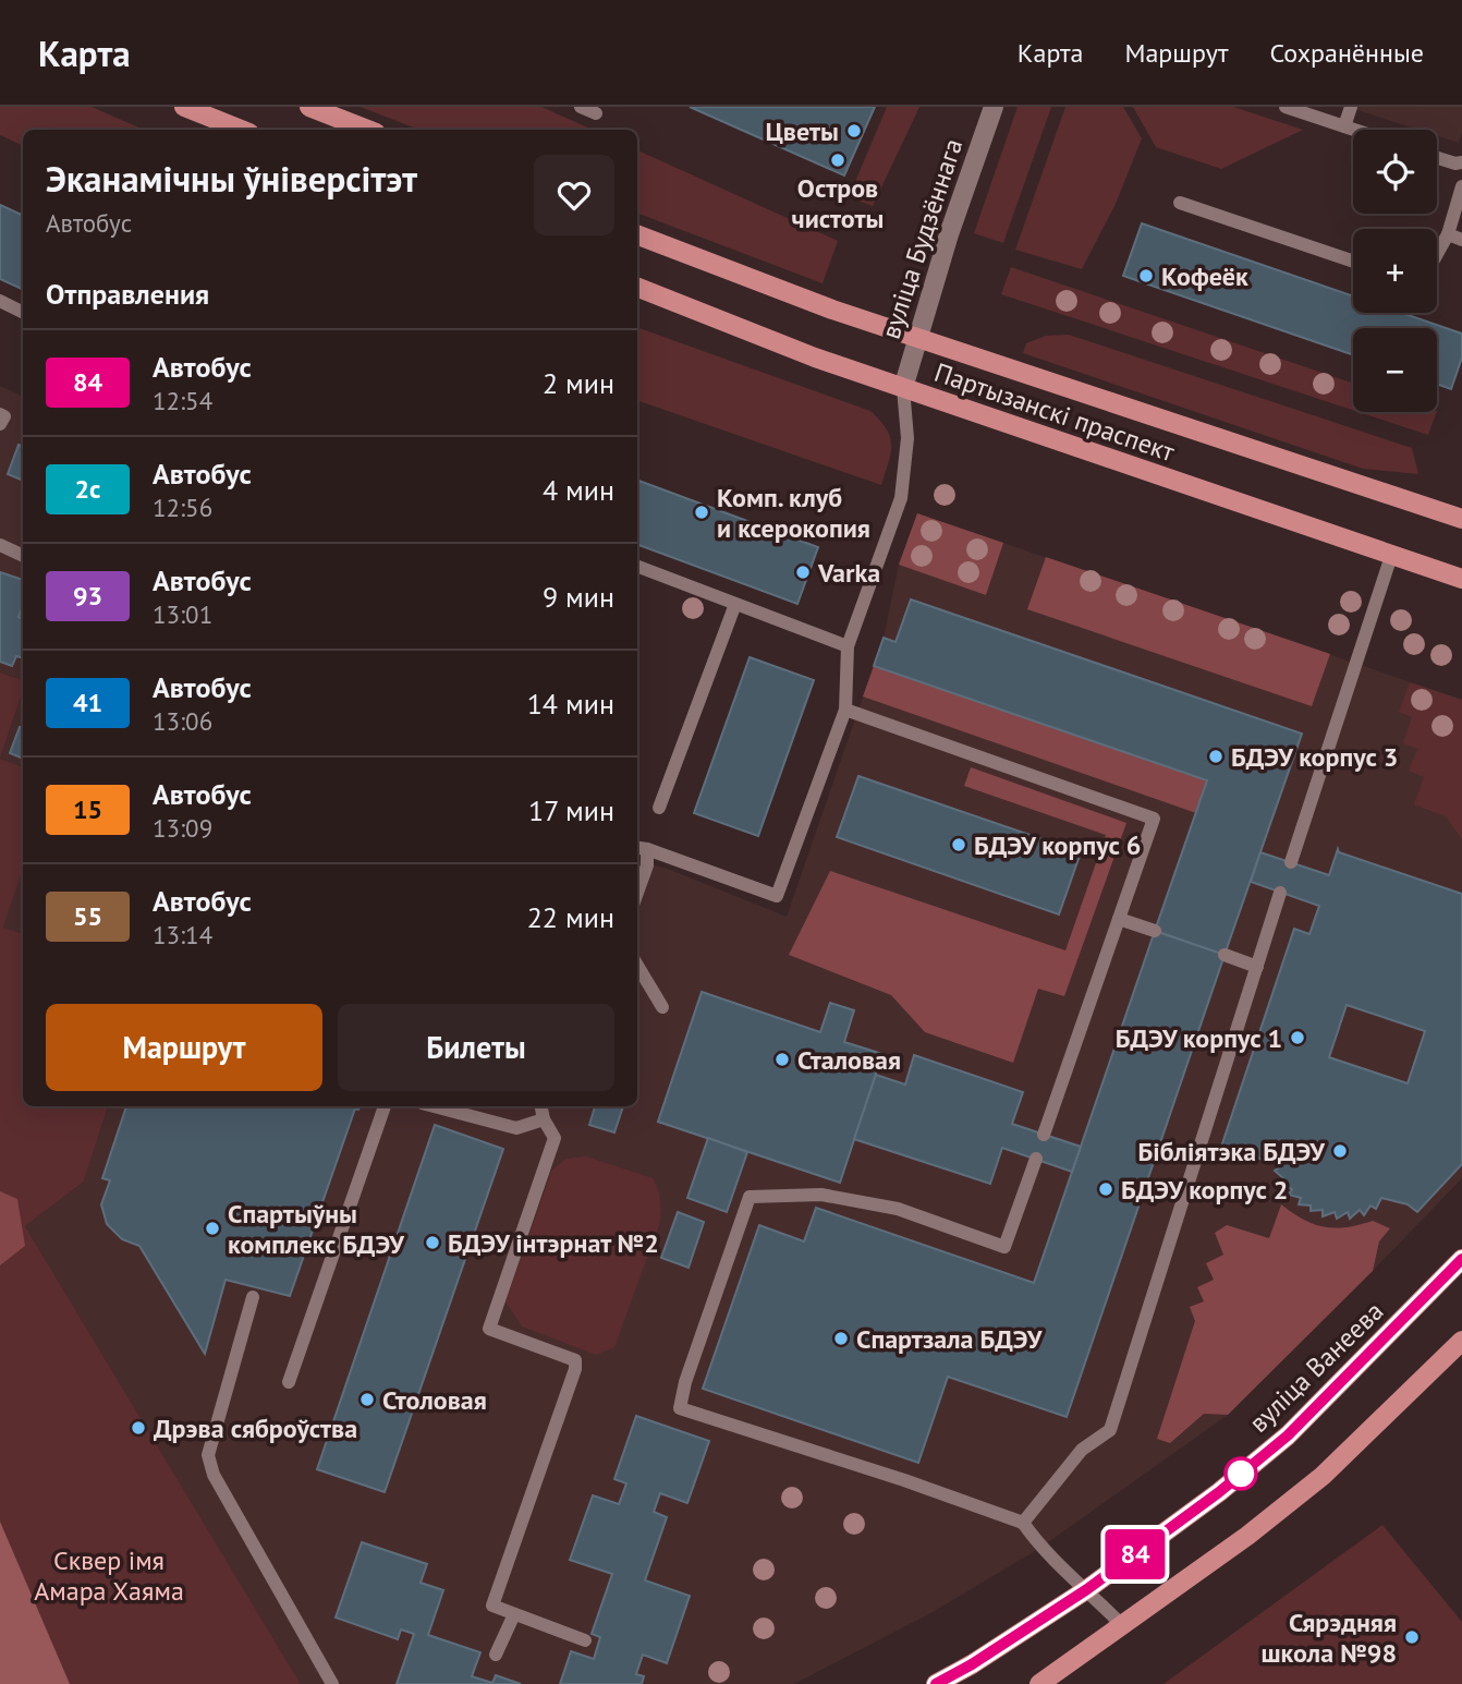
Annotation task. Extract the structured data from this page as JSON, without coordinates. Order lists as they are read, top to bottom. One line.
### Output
{"streets":{"main road":["Партызанскі праспект","вуліца Ванеева"],"street":["вуліца Будзённага"]},"crossings":[["вуліца Будзённага","Партызанскі праспект"]],"parks":["Сквер імя Амара Хаяма"],"places":["Цветы","Остров чистоты","Кофеёк","Комп. клуб и ксерокопия","Varka","БДЭУ корпус 3","БДЭУ корпус 6","БДЭУ корпус 1","Сталовая","Бібліятэка БДЭУ","БДЭУ корпус 2","Спартыўны комплекс БДЭУ","БДЭУ інтэрнат №2","Спартзала БДЭУ","Столовая","Дрэва сяброўства","Сярэдняя школа №98"],"lines":["bus line 84"],"page":{"header":"Карта","nav":["Карта","Маршрут","Сохранённые"],"on_map":"84","map_buttons":["+","−"],"heading":[["Эканамічны ўніверсітэт","Автобус"],"Отправления"],"list":[{"mark":"84","name":"Автобус","note":"12:54","value":"2 мин"},{"mark":"2с","name":"Автобус","note":"12:56","value":"4 мин"},{"mark":"93","name":"Автобус","note":"13:01","value":"9 мин"},{"mark":"41","name":"Автобус","note":"13:06","value":"14 мин"},{"mark":"15","name":"Автобус","note":"13:09","value":"17 мин"},{"mark":"55","name":"Автобус","note":"13:14","value":"22 мин"}],"buttons":["Маршрут","Билеты"]}}
